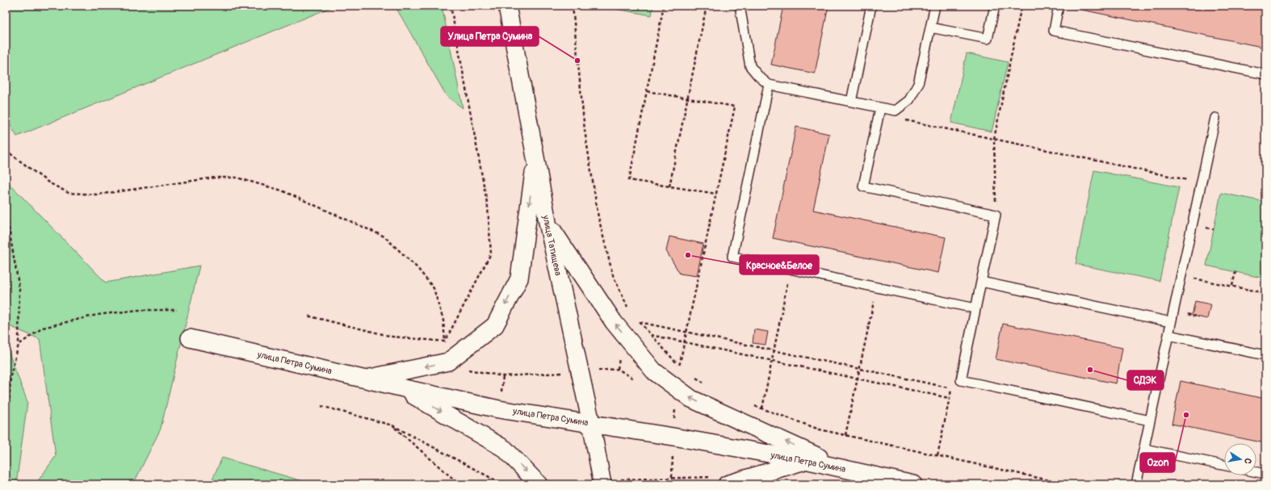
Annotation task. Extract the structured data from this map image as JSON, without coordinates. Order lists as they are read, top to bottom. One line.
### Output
{"streets":{"street":["улица Татищева","улица Петра Сумина"]},"crossings":[["улица Татищева","улица Петра Сумина"]],"places":["Улица Петра Сумина","Красное&Белое","СДЭК","Ozon"],"north":"right"}
